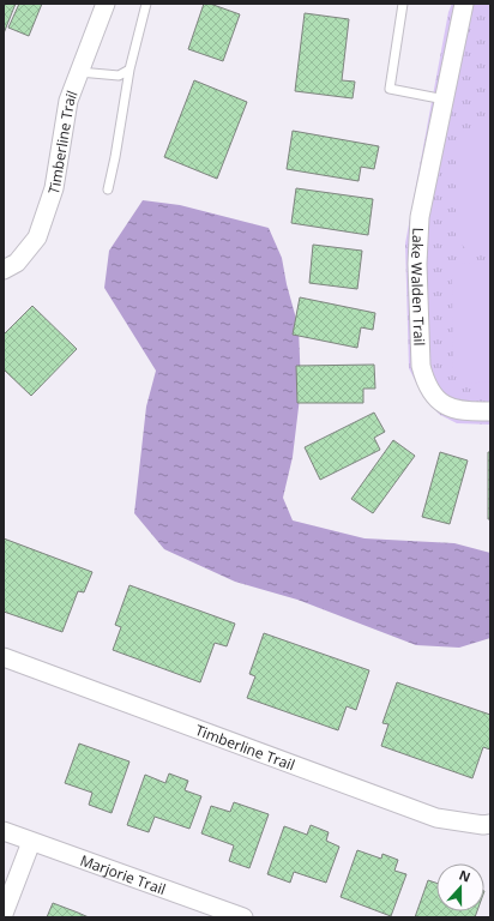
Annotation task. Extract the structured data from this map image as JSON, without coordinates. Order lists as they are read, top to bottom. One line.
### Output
{"streets":{"street":["Timberline Trail","Lake Walden Trail","Marjorie Trail"]},"north":"top"}
